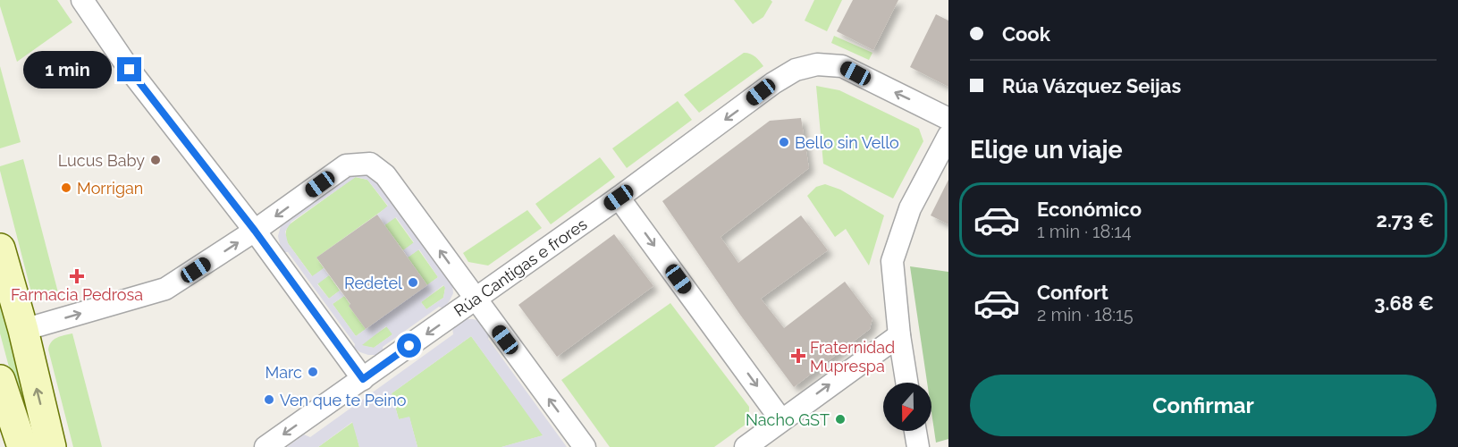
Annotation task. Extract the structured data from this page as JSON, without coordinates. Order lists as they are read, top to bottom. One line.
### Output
{"streets":{"street":["Rúa Cantigas e frores"]},"one_way":["Rúa Cantigas e frores"],"places":{"other":["Bello sin Vello","Lucus Baby","Morrigan","Redetel","Marc","Ven que te Peino","Nacho GST"],"health":["Farmacia Pedrosa","Fraternidad Muprespa"]},"north":"bottom","page":{"banner":["Cook","Rúa Vázquez Seijas"],"bubble":"1 min","heading":"Elige un viaje","list":[{"name":"Económico","note":"1 min · 18:14","value":"2.73 €"},{"name":"Confort","note":"2 min · 18:15","value":"3.68 €"}],"buttons":"Confirmar"}}
